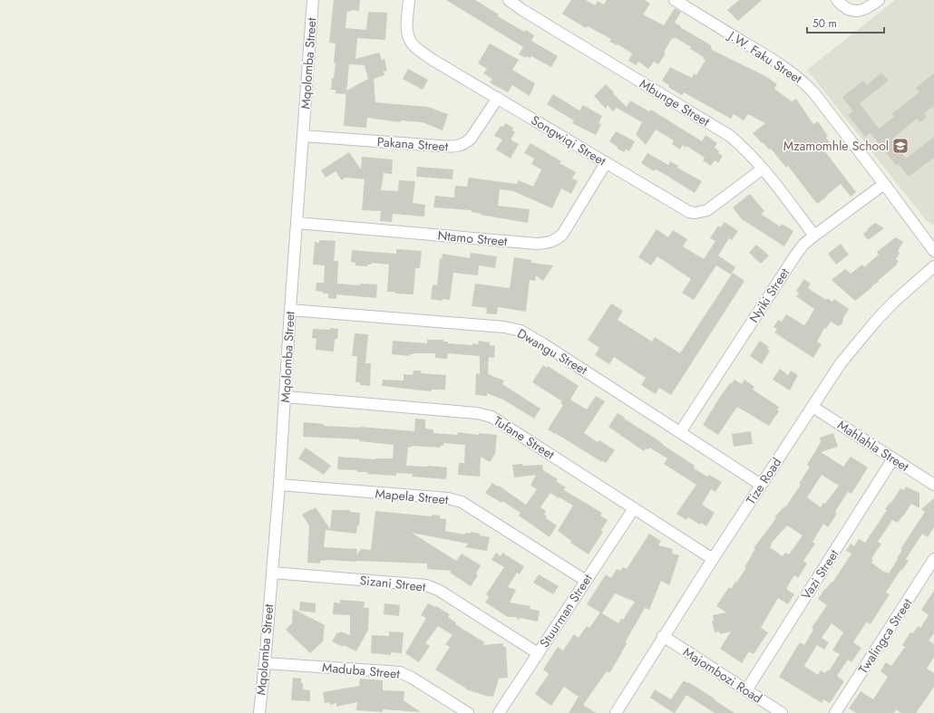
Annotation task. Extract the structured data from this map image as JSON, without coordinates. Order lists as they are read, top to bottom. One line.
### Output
{"streets":{"street":["J.W. Faku Street","Mqolomba Street","Mbunge Street","Songwiqi Street","Pakana Street","Ntamo Street","Nyiki Street","Dwangu Street","Tufane Street","Mahlahla Street","Tize Road","Mapela Street","Vazi Street","Sizani Street","Stuurman Street","Twalingca Street","Maduba Street","Majombozi Road"]},"crossings":[["J.W. Faku Street","Nyiki Street"],["Mqolomba Street","Pakana Street"],["Mqolomba Street","Ntamo Street"],["Mqolomba Street","Dwangu Street"],["Mqolomba Street","Tufane Street"],["Mqolomba Street","Mapela Street"],["Mqolomba Street","Sizani Street"],["Mqolomba Street","Maduba Street"],["Mbunge Street","Songwiqi Street"],["Mbunge Street","Nyiki Street"],["Songwiqi Street","Pakana Street"],["Songwiqi Street","Ntamo Street"],["Nyiki Street","Dwangu Street"],["Dwangu Street","Tize Road"],["Tufane Street","Tize Road"],["Tufane Street","Stuurman Street"],["Mahlahla Street","Tize Road"],["Mahlahla Street","Vazi Street"],["Tize Road","Majombozi Road"],["Mapela Street","Stuurman Street"],["Vazi Street","Majombozi Road"],["Sizani Street","Stuurman Street"]],"places":{"school or university":["Mzamomhle School"]},"scale_bar":"50 m"}
